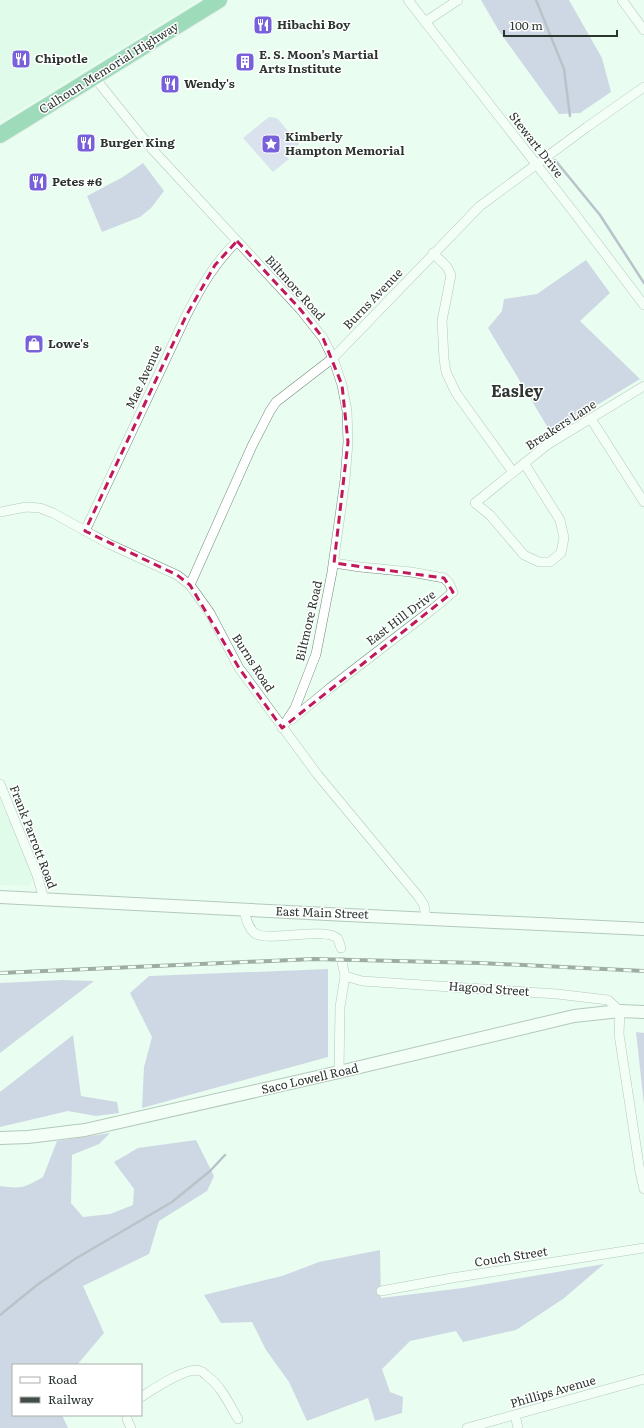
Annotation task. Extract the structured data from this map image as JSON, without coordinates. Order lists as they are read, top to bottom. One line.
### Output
{"streets":{"highway":["Calhoun Memorial Highway"],"street":["Stewart Drive","Biltmore Road","Burns Avenue","Mae Avenue","Breakers Lane","East Hill Drive","Burns Road","Frank Parrott Road","East Main Street","Hagood Street","Saco Lowell Road","Couch Street","Phillips Avenue"]},"crossings":[["Calhoun Memorial Highway","Biltmore Road"],["Stewart Drive","Burns Avenue"],["Biltmore Road","Burns Avenue"],["Biltmore Road","Mae Avenue"],["Biltmore Road","East Hill Drive"],["Biltmore Road","Burns Road"],["Burns Avenue","Burns Road"],["Mae Avenue","Burns Road"],["East Hill Drive","Burns Road"],["Burns Road","East Main Street"],["Frank Parrott Road","East Main Street"],["Hagood Street","Saco Lowell Road"]],"districts":["Easley"],"places":{"restaurant":["Hibachi Boy","Chipotle","Wendy's","Burger King","Petes #6"],"building":["E. S. Moon’s Martial Arts Institute"],"place":["Kimberly Hampton Memorial"],"shop":["Lowe's"]},"legend":["Road","Railway"],"scale_bar":"100 m"}
